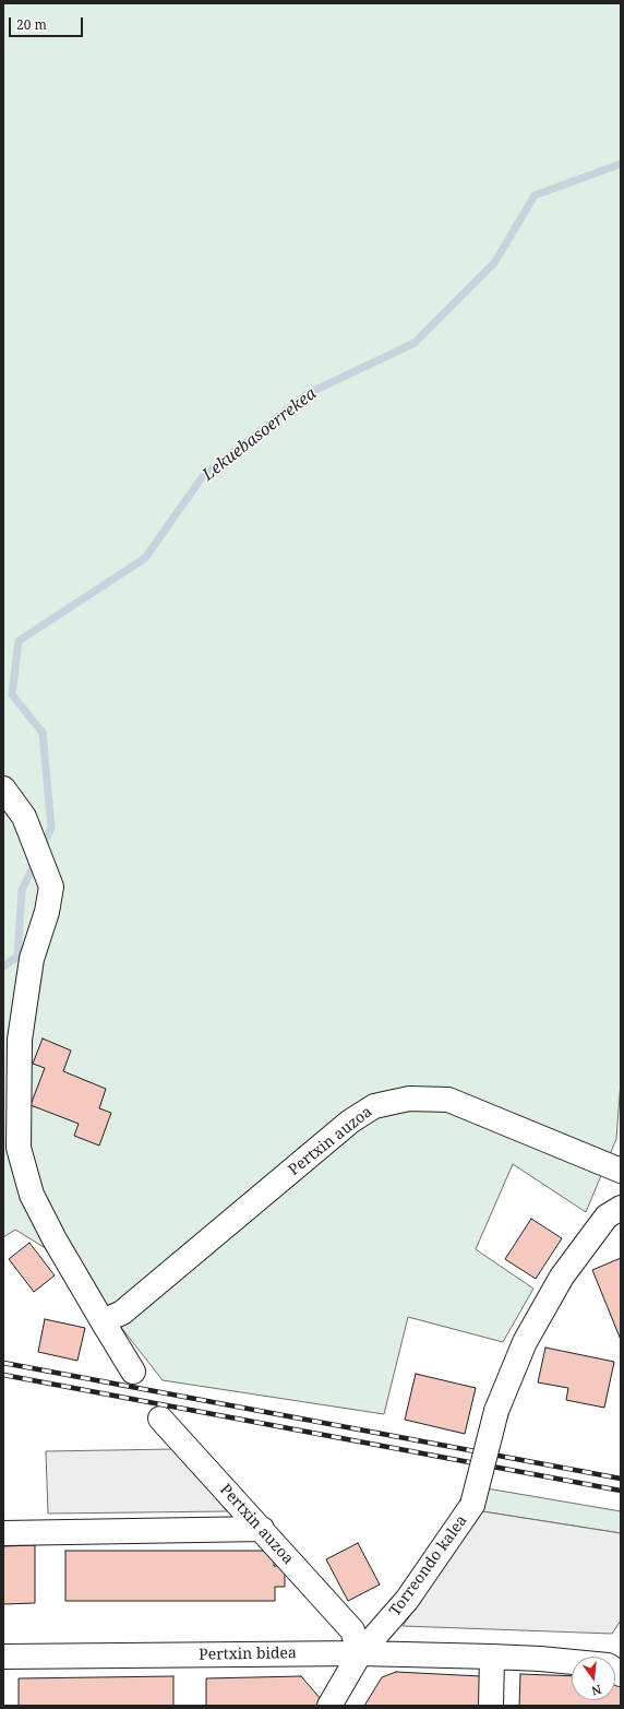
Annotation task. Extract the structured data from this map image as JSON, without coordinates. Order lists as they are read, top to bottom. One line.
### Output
{"streets":{"street":["Pertxin auzoa","Torreondo kalea","Pertxin bidea"]},"crossings":[["Pertxin auzoa","Torreondo kalea"],["Pertxin auzoa","Pertxin bidea"],["Torreondo kalea","Pertxin bidea"]],"water":["Lekuebasoerrekea"],"scale_bar":"20 m","north":"bottom"}
